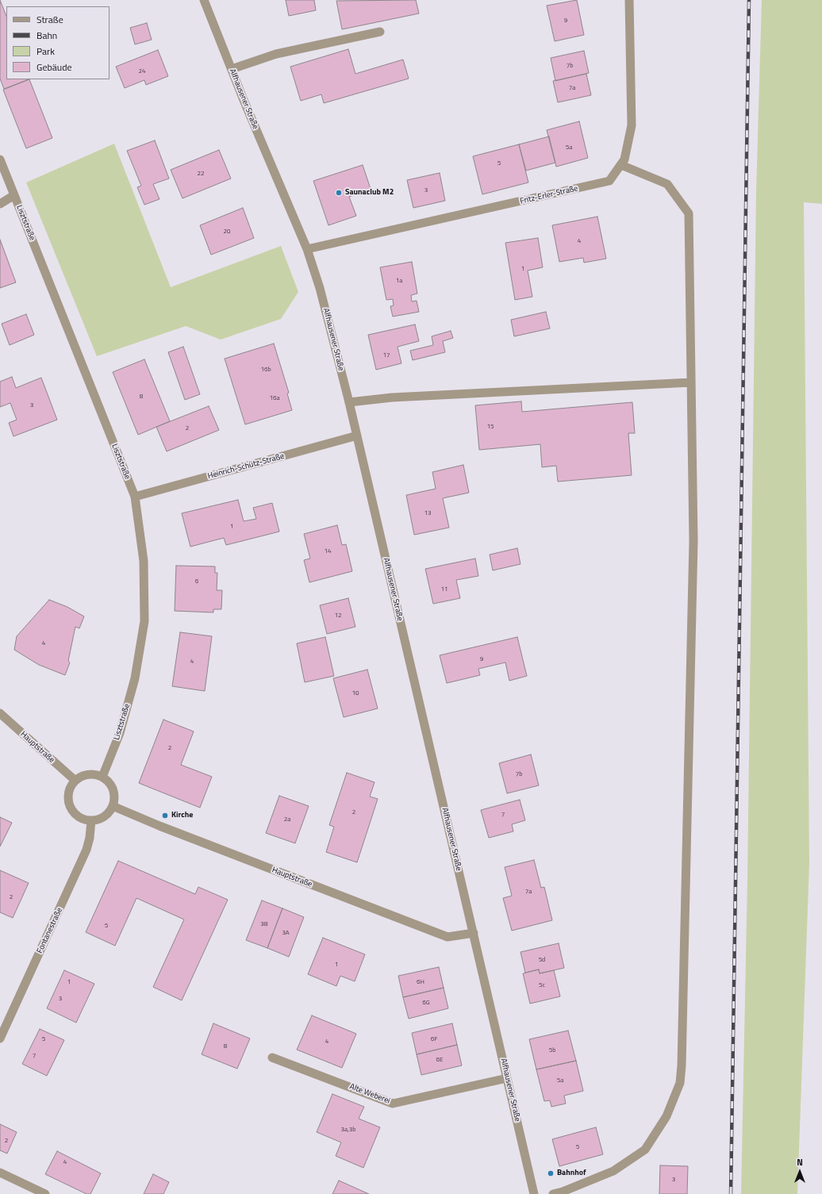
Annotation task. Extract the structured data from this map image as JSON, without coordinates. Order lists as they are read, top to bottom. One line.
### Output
{"streets":{"street":["Alfhausener Straße","Fritz-Erler-Straße","Lisztstraße","Heinrich-Schütz-Straße","Hauptstraße","Fontanestraße","Alte Weberei"]},"crossings":[["Alfhausener Straße","Fritz-Erler-Straße"],["Alfhausener Straße","Heinrich-Schütz-Straße"],["Alfhausener Straße","Hauptstraße"],["Alfhausener Straße","Alte Weberei"],["Lisztstraße","Heinrich-Schütz-Straße"],["Lisztstraße","Hauptstraße"],["Lisztstraße","Fontanestraße"],["Hauptstraße","Fontanestraße"]],"places":["Saunaclub M2","Kirche","Bahnhof"],"house_numbers":["9","7b","24","7a","5a","5","22","3","20","4","1","1a","17","16b","8","16a","3","15","2","13","1","14","6","11","12","4","9","4","10","2","7b","2","7","2a","7a","2","3B","5","3A","5d","1","1","6H","5c","3","6G","5","6F","4","8","5b","7","6E","5a","3a,3b","2","5","4","3"],"legend":["Straße","Bahn","Park","Gebäude"],"north":"top"}
